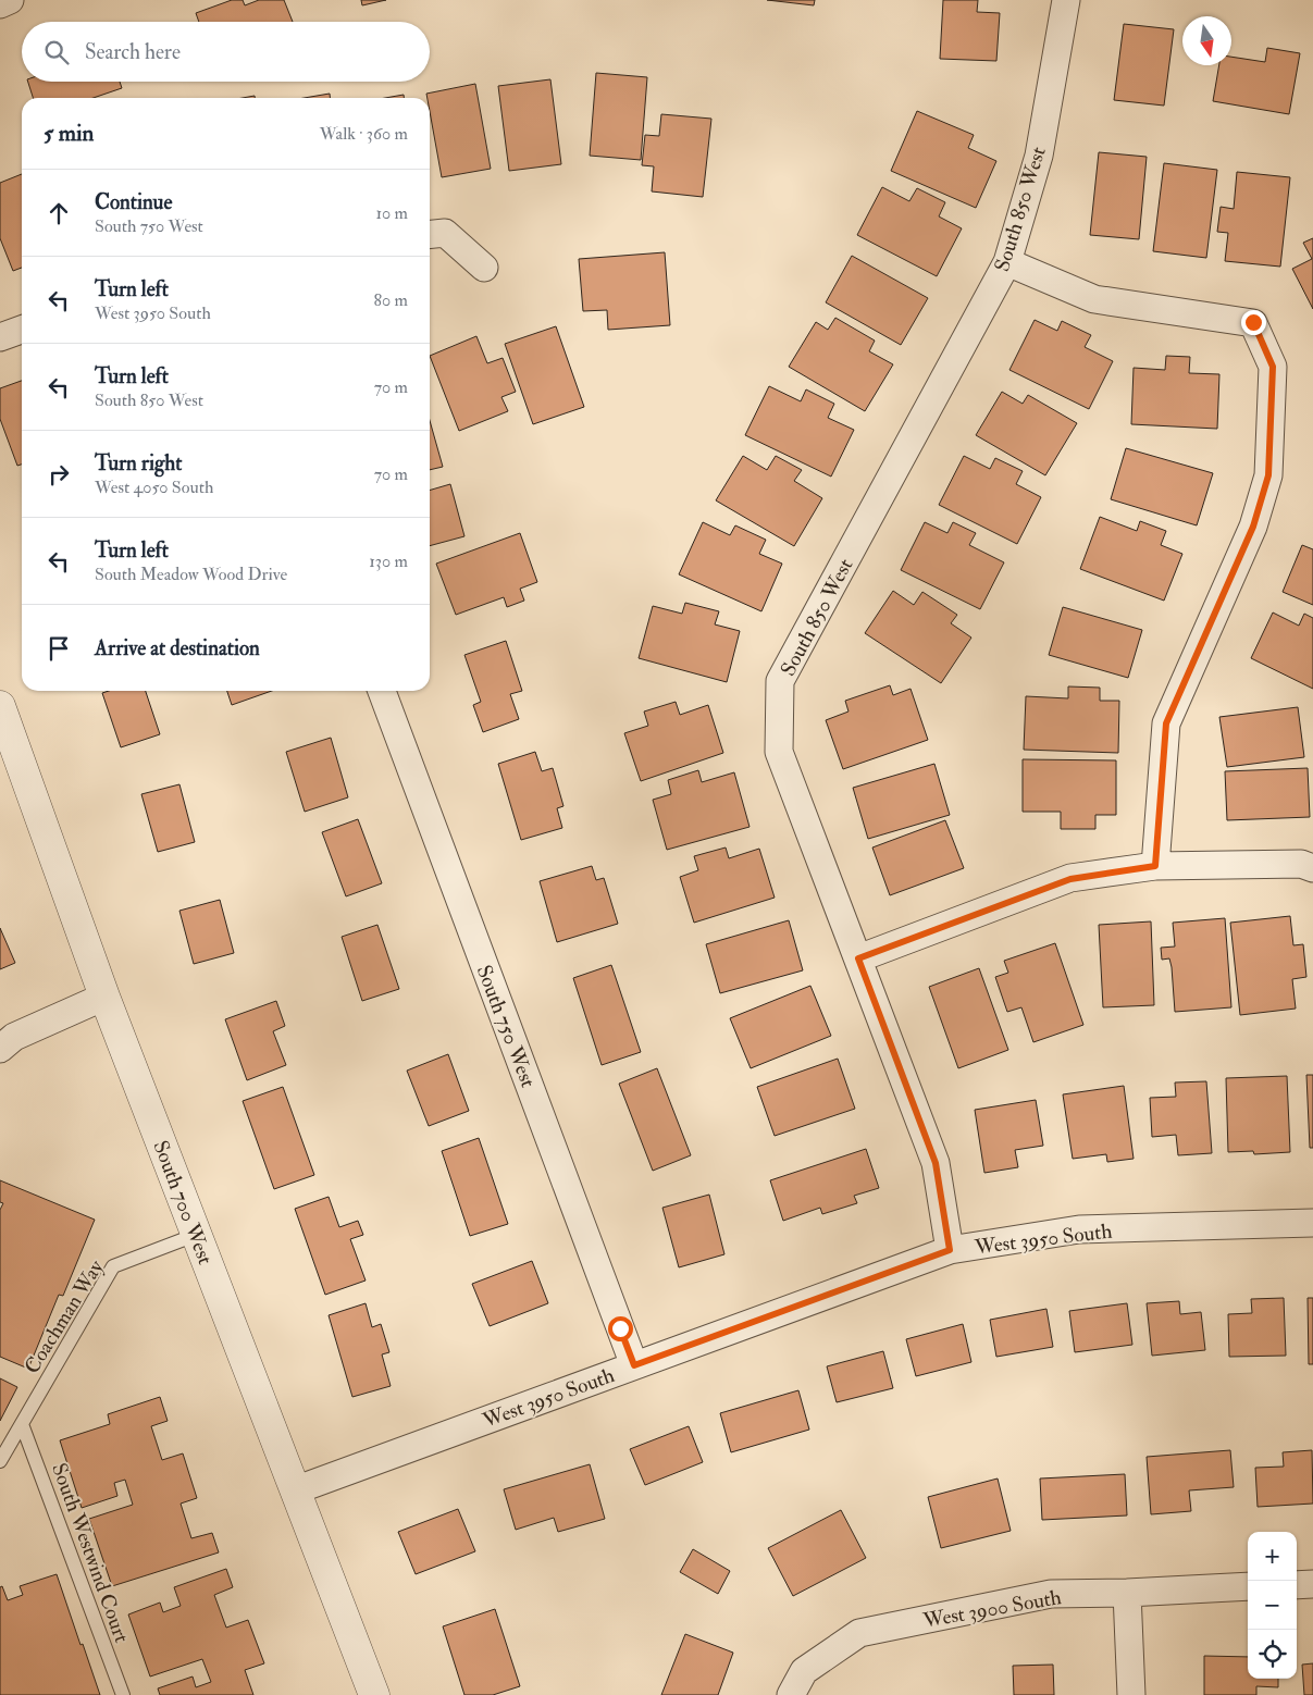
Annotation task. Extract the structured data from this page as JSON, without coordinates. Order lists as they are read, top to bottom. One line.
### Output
{"streets":{"street":["South 850 West","South 750 West","South 700 West","West 3950 South","West 3900 South"],"lane":["Coachman Way","South Westwind Court"]},"crossings":[["South 850 West","West 3950 South"],["South 750 West","West 3950 South"],["South 700 West","West 3950 South"],["South 700 West","Coachman Way"],["Coachman Way","South Westwind Court"]],"north":"bottom","page":{"search":"Search here","heading":["5 min","Walk · 360 m"],"list":[["Continue","South 750 West","10 m"],["Turn left","West 3950 South","80 m"],["Turn left","South 850 West","70 m"],["Turn right","West 4050 South","70 m"],["Turn left","South Meadow Wood Drive","130 m"],"Arrive at destination"],"map_buttons":["+","−"]}}
